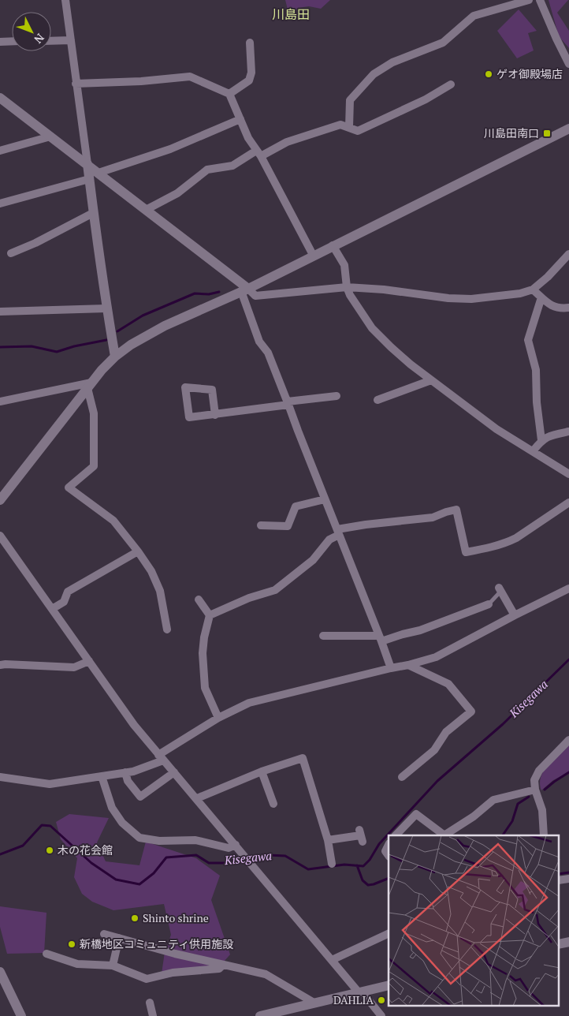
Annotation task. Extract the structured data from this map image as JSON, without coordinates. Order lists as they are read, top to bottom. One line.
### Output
{"districts":["川島田"],"water":["Kisegawa"],"places":{"other":["ゲオ御殿場店","木の花会館","Shinto shrine","新橋地区コミュニティ供用施設","DAHLIA"],"transit":["川島田南口"]},"north":"bottom right"}
